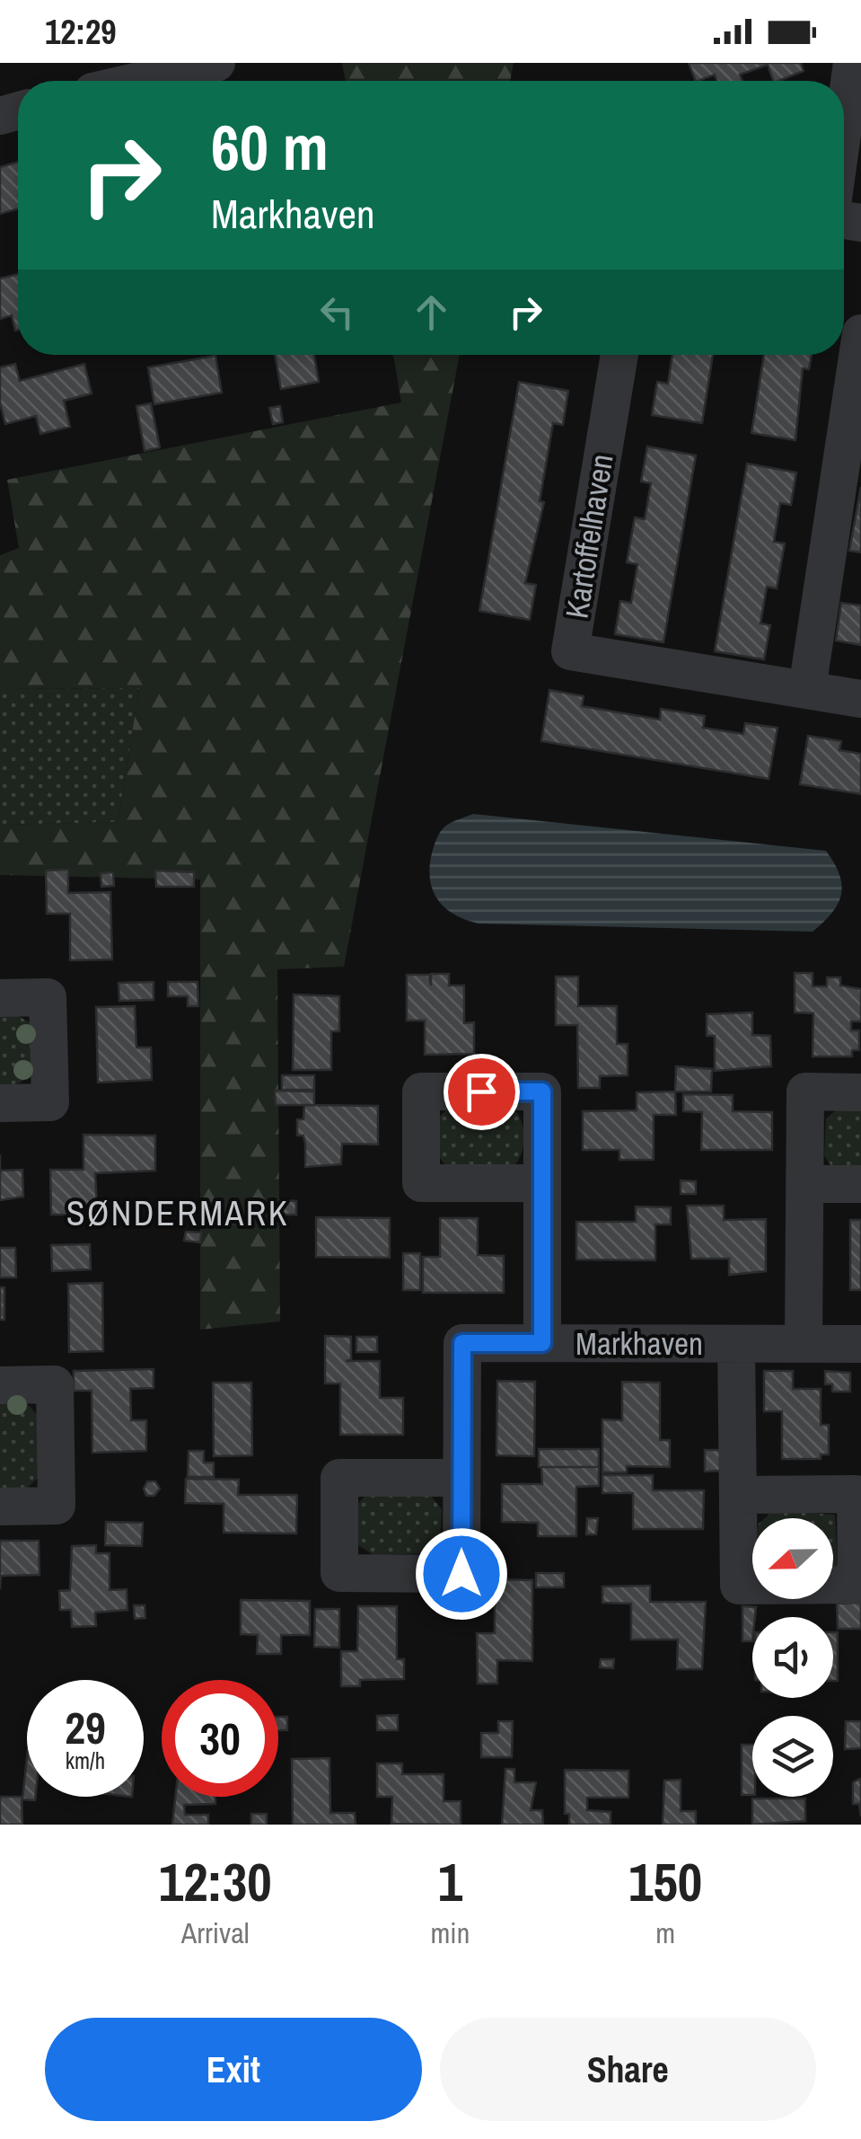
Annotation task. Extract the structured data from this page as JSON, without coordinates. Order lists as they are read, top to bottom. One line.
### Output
{"streets":{"street":["Kartoffelhaven","Markhaven"]},"districts":["SØNDERMARK"],"north":"left","page":{"status":"12:29","turn":["60 m","Markhaven"],"speed":"29 km/h","limit":"30","eta":["12:30","Arrival","1","min","150","m"],"buttons":["Exit","Share"]}}
